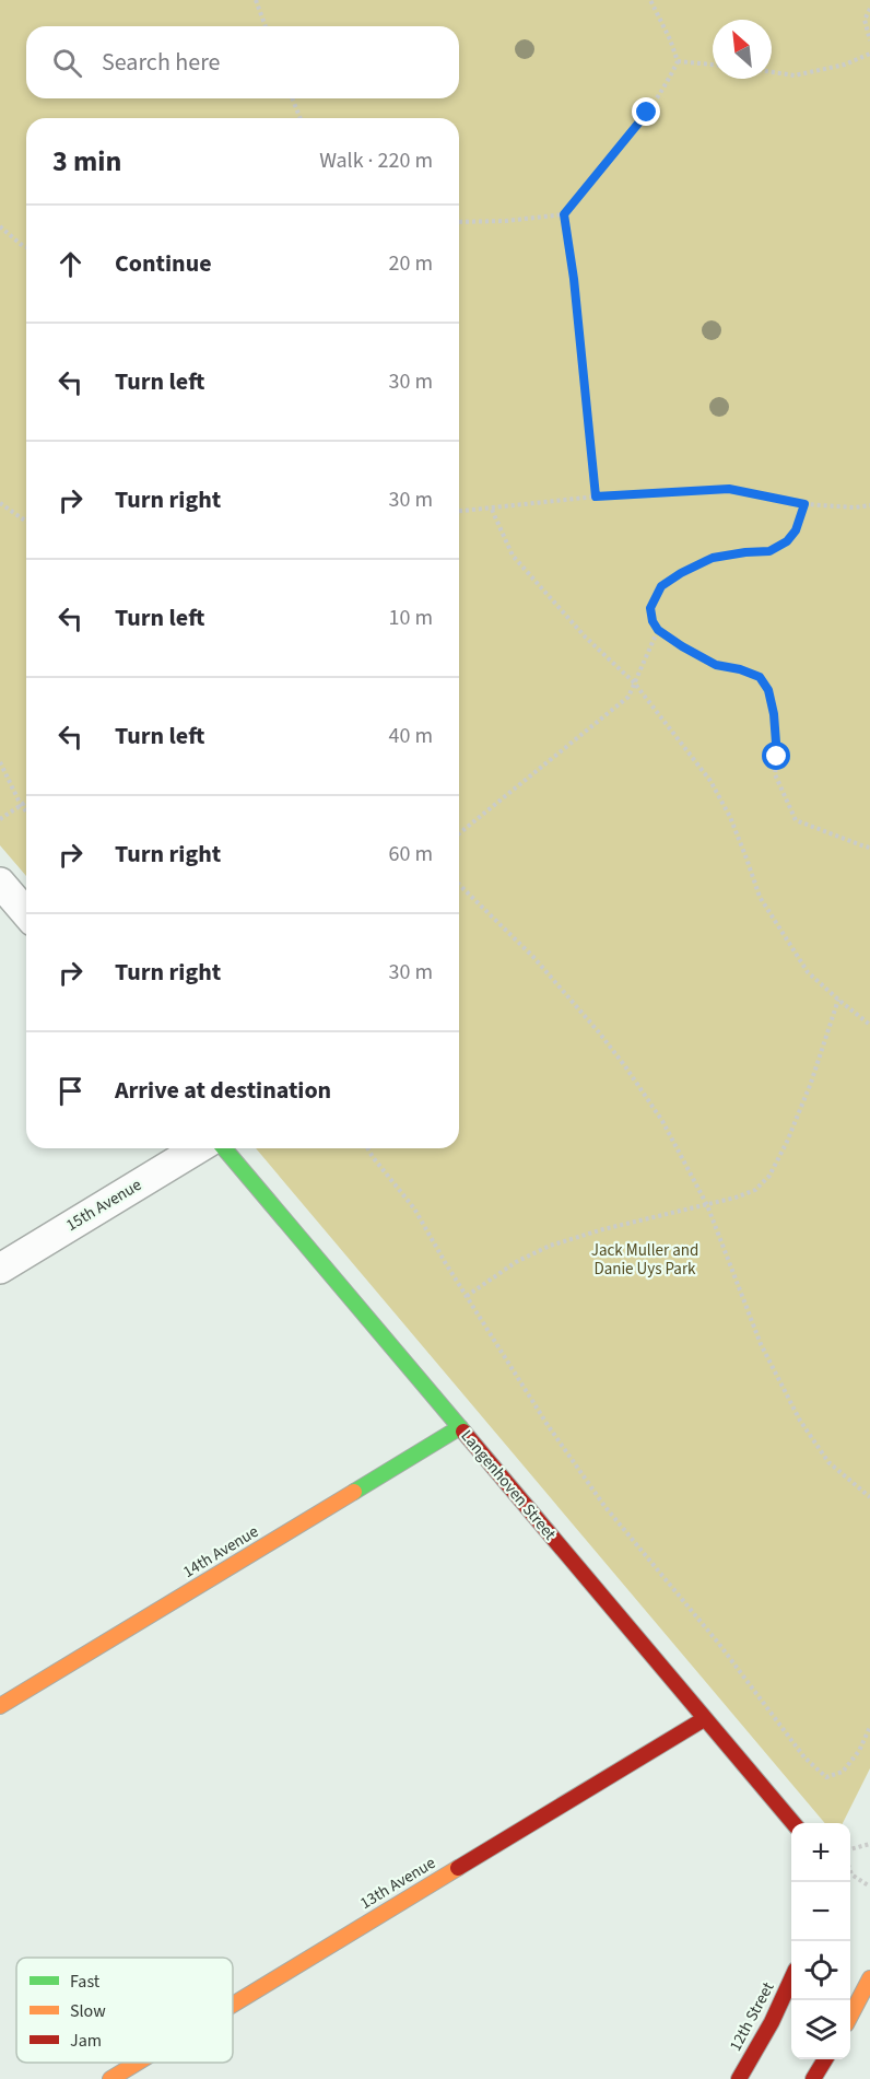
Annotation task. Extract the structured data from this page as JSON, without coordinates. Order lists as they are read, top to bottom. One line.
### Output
{"streets":{"street":["15th Avenue","Langenhoven Street","14th Avenue","13th Avenue","12th Street"]},"crossings":[["Langenhoven Street","14th Avenue"],["Langenhoven Street","13th Avenue"]],"parks":["Jack Muller and Danie Uys Park"],"legend":["Fast","Slow","Jam"],"north":"top left","page":{"search":"Search here","heading":["3 min","Walk · 220 m"],"list":[["Continue","20 m"],["Turn left","30 m"],["Turn right","30 m"],["Turn left","10 m"],["Turn left","40 m"],["Turn right","60 m"],["Turn right","30 m"],"Arrive at destination"],"map_buttons":["+","−"]}}
